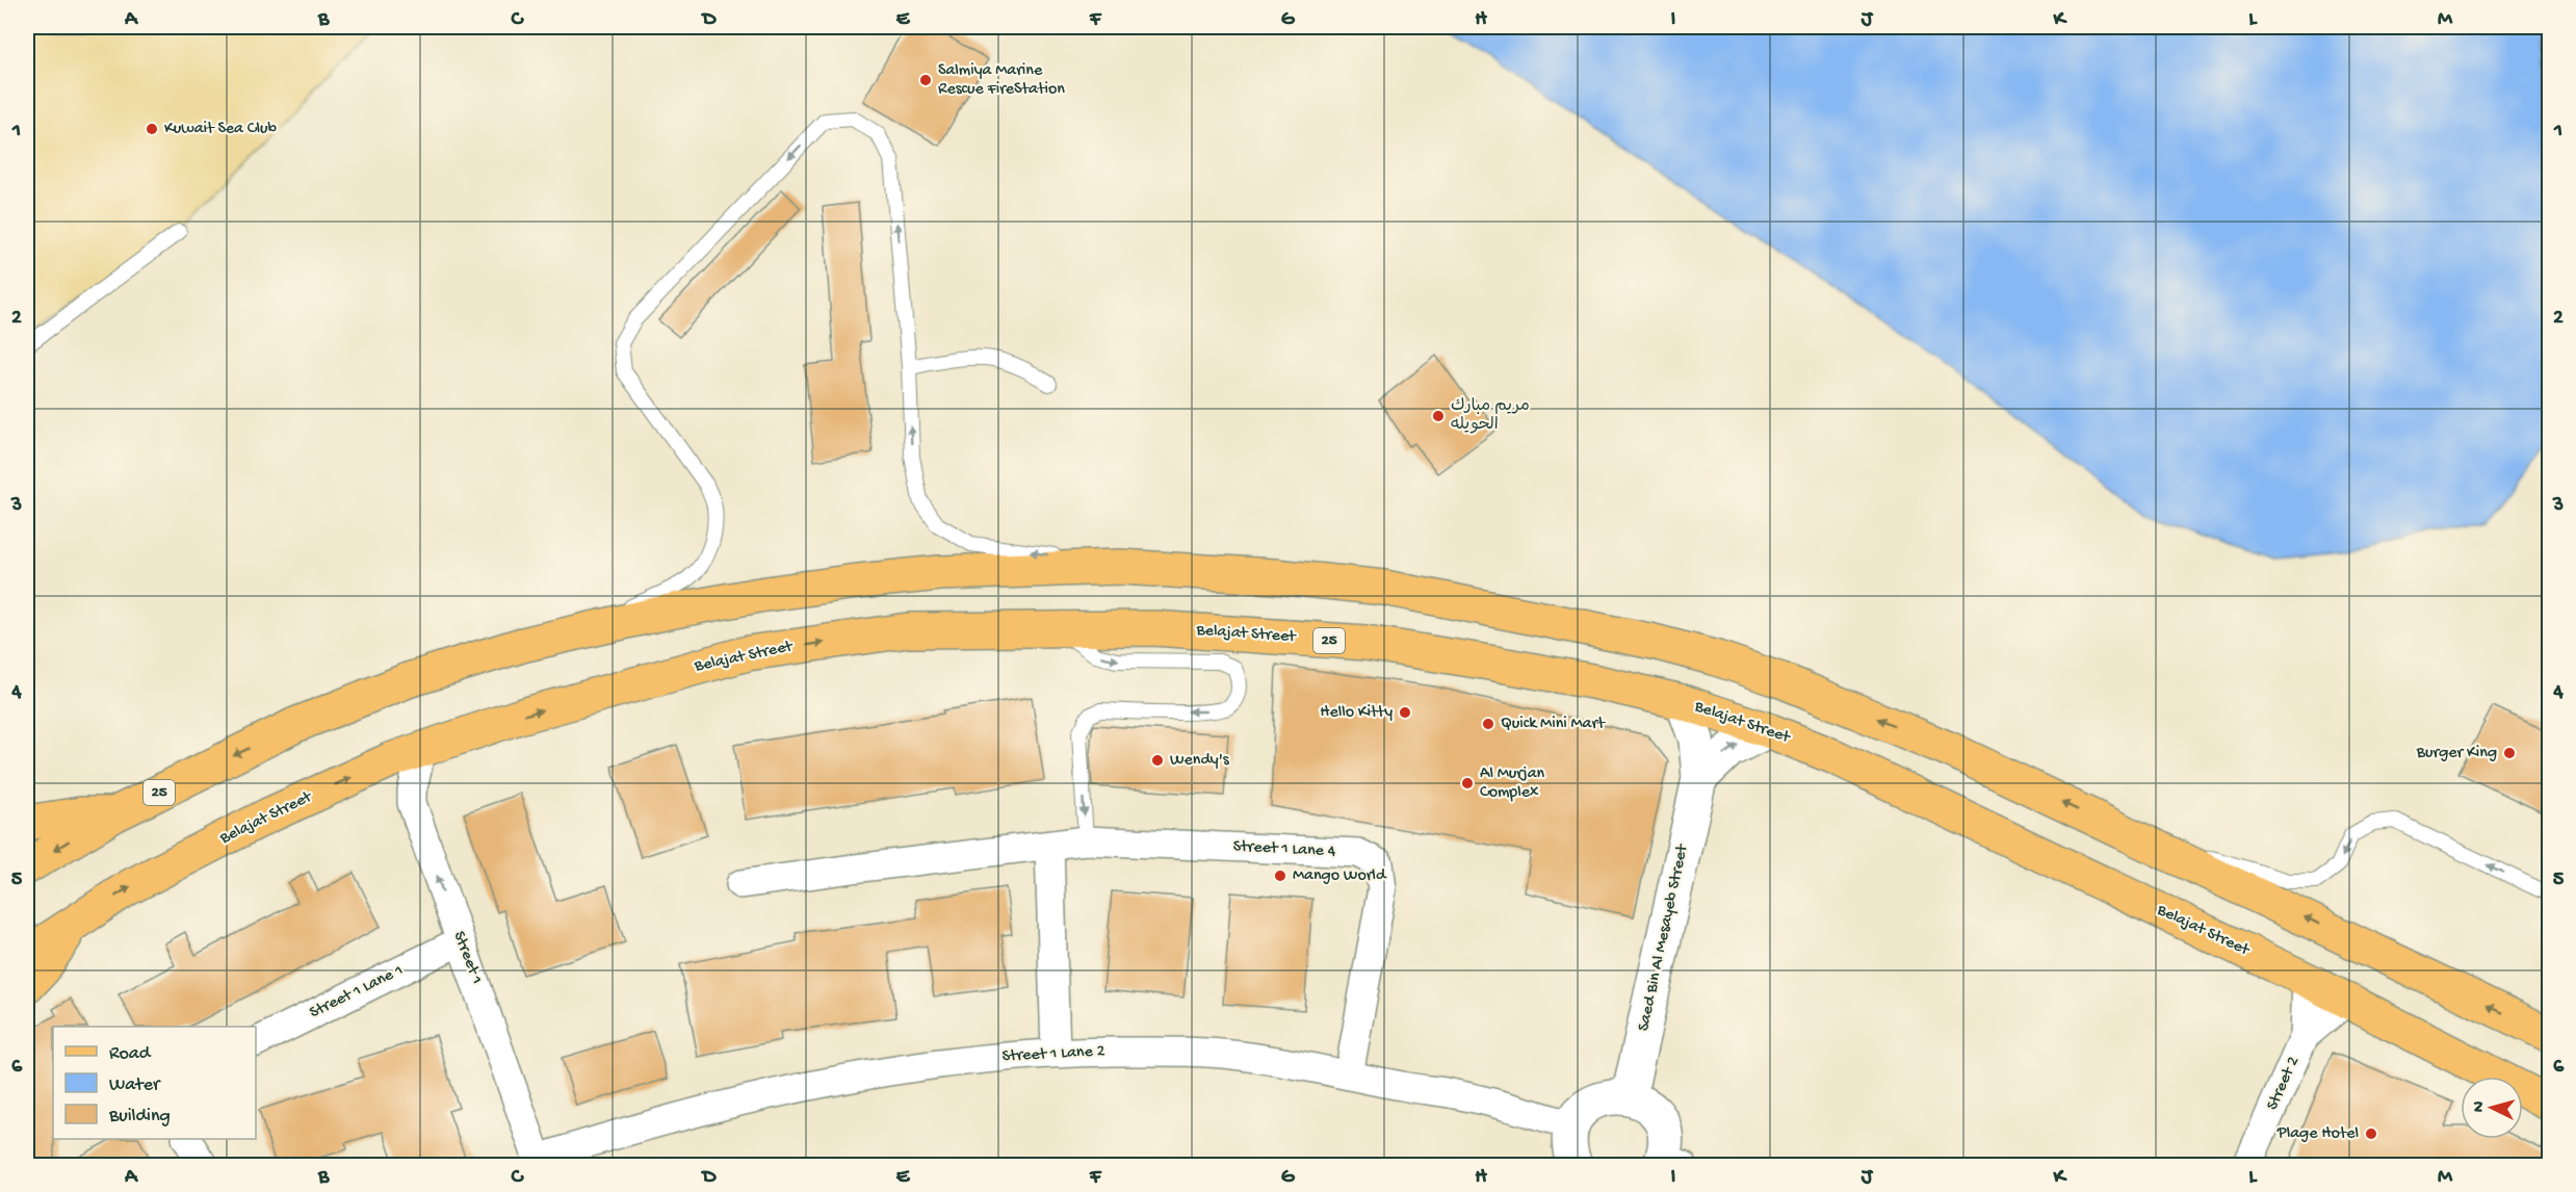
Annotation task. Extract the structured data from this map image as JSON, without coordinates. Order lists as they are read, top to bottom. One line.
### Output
{"streets":{"main road":["Belajat Street","25"],"street":["Street 1 Lane 4","Saed Bin Al Mesayeb Street","Street 1","Street 1 Lane 1","Street 1 Lane 2","Street 2"]},"crossings":[["Belajat Street","Saed Bin Al Mesayeb Street"],["Belajat Street","Street 1"],["Belajat Street","Street 2"],["Street 1 Lane 4","Street 1 Lane 2"],["Street 1","Street 1 Lane 1"],["Street 1","Street 1 Lane 2"]],"one_way":["Street 1"],"places":["Salmiya Marine Rescue FireStation","Kuwait Sea Club","مريم مبارك الحويله","Hello Kitty","Quick Mini Mart","Burger King","Wendy's","Al Murjan Complex","Mango World","Plage Hotel"],"legend":["Road","Water","Building"],"north":"left","grid":{"columns":["A","B","C","D","E","F","G","H","I","J","K","L","M"],"rows":["1","2","3","4","5","6"]}}
